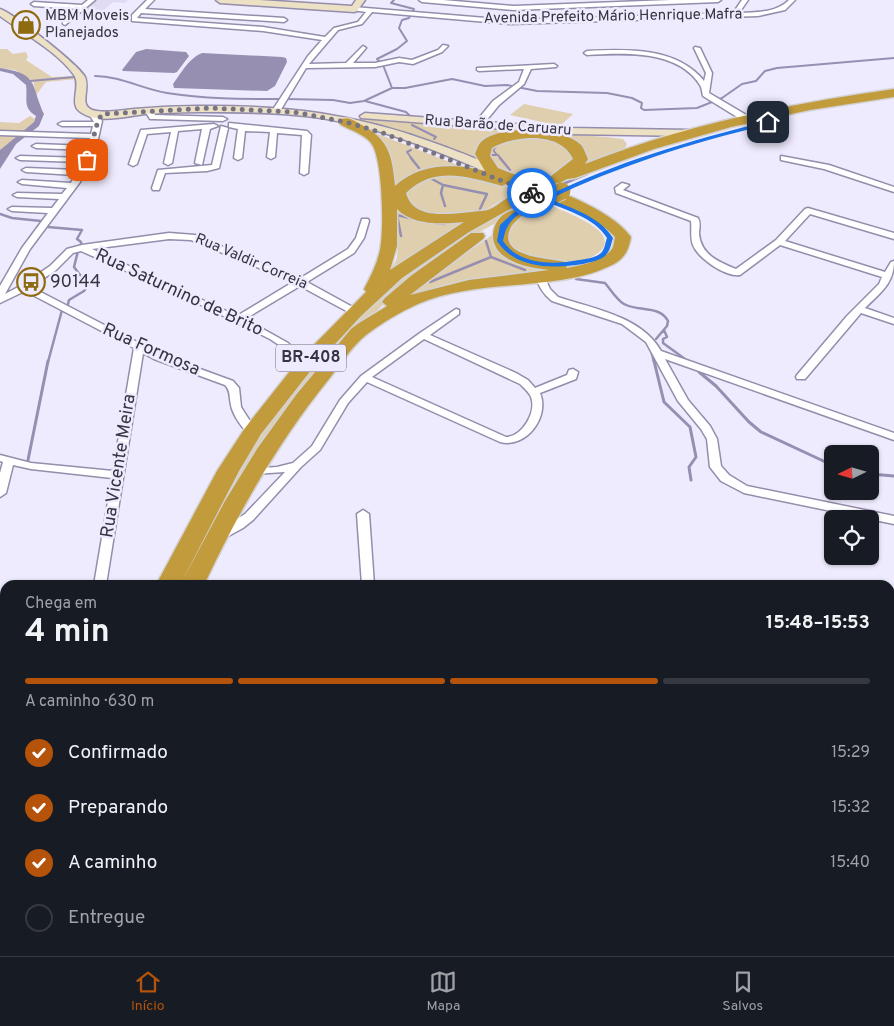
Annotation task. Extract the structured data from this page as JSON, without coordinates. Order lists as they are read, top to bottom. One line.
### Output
{"streets":{"highway":["BR-408"],"street":["Avenida Prefeito Mário Henrique Mafra","Rua Barão de Caruaru","Rua Valdir Correia","Rua Saturnino de Brito","Rua Formosa","Rua Vicente Meira"]},"crossings":[["Rua Barão de Caruaru","BR-408"],["Rua Valdir Correia","Rua Saturnino de Brito"],["Rua Valdir Correia","BR-408"],["Rua Saturnino de Brito","Rua Formosa"],["Rua Saturnino de Brito","BR-408"],["Rua Formosa","BR-408"],["Rua Formosa","Rua Vicente Meira"]],"places":{"shop":["MBM Moveis Planejados"],"bus stop":["90144"]},"north":"left","page":{"heading":["4 min","Chega em","15:48–15:53"],"bar":"A caminho · 630 m","list":[["Confirmado","15:29"],["Preparando","15:32"],["A caminho","15:40"],"Entregue"],"tabs":["Início","Mapa","Salvos"]}}
